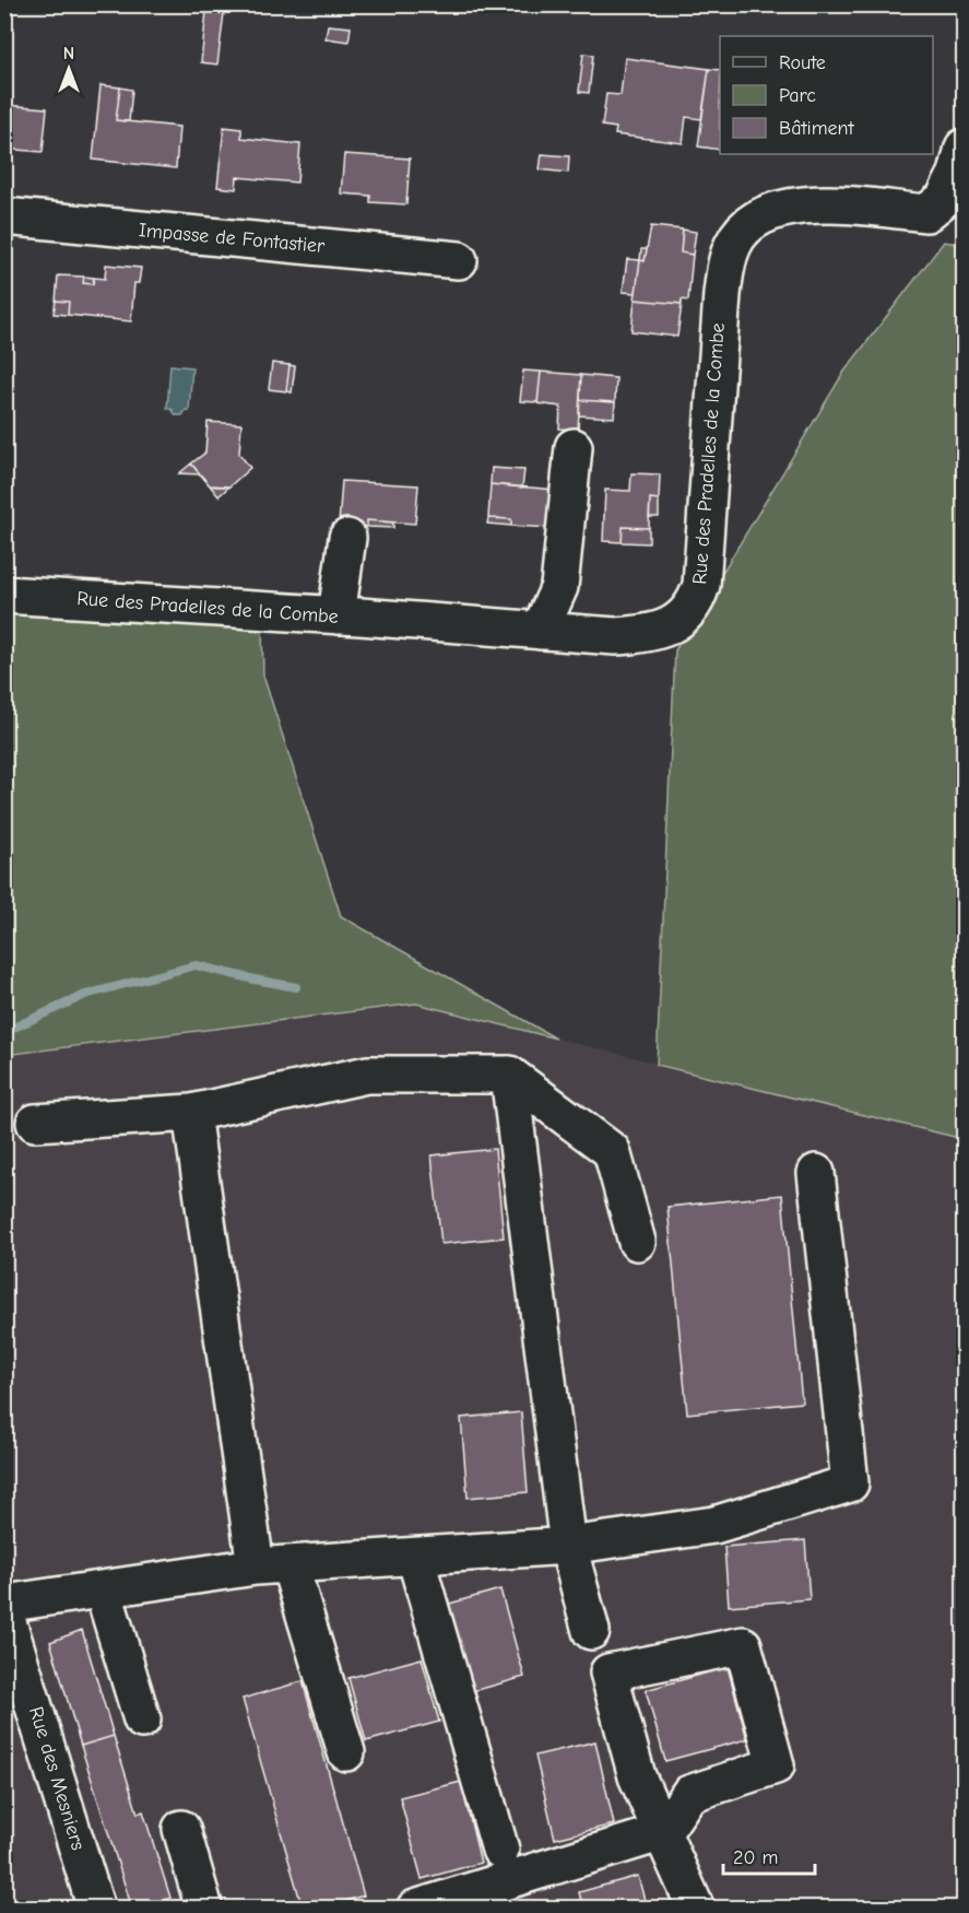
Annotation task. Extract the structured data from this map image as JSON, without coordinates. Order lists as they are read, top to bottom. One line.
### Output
{"streets":{"street":["Impasse de Fontastier","Rue des Pradelles de la Combe","Rue des Mesniers"]},"legend":["Route","Parc","Bâtiment"],"scale_bar":"20 m","north":"top"}
